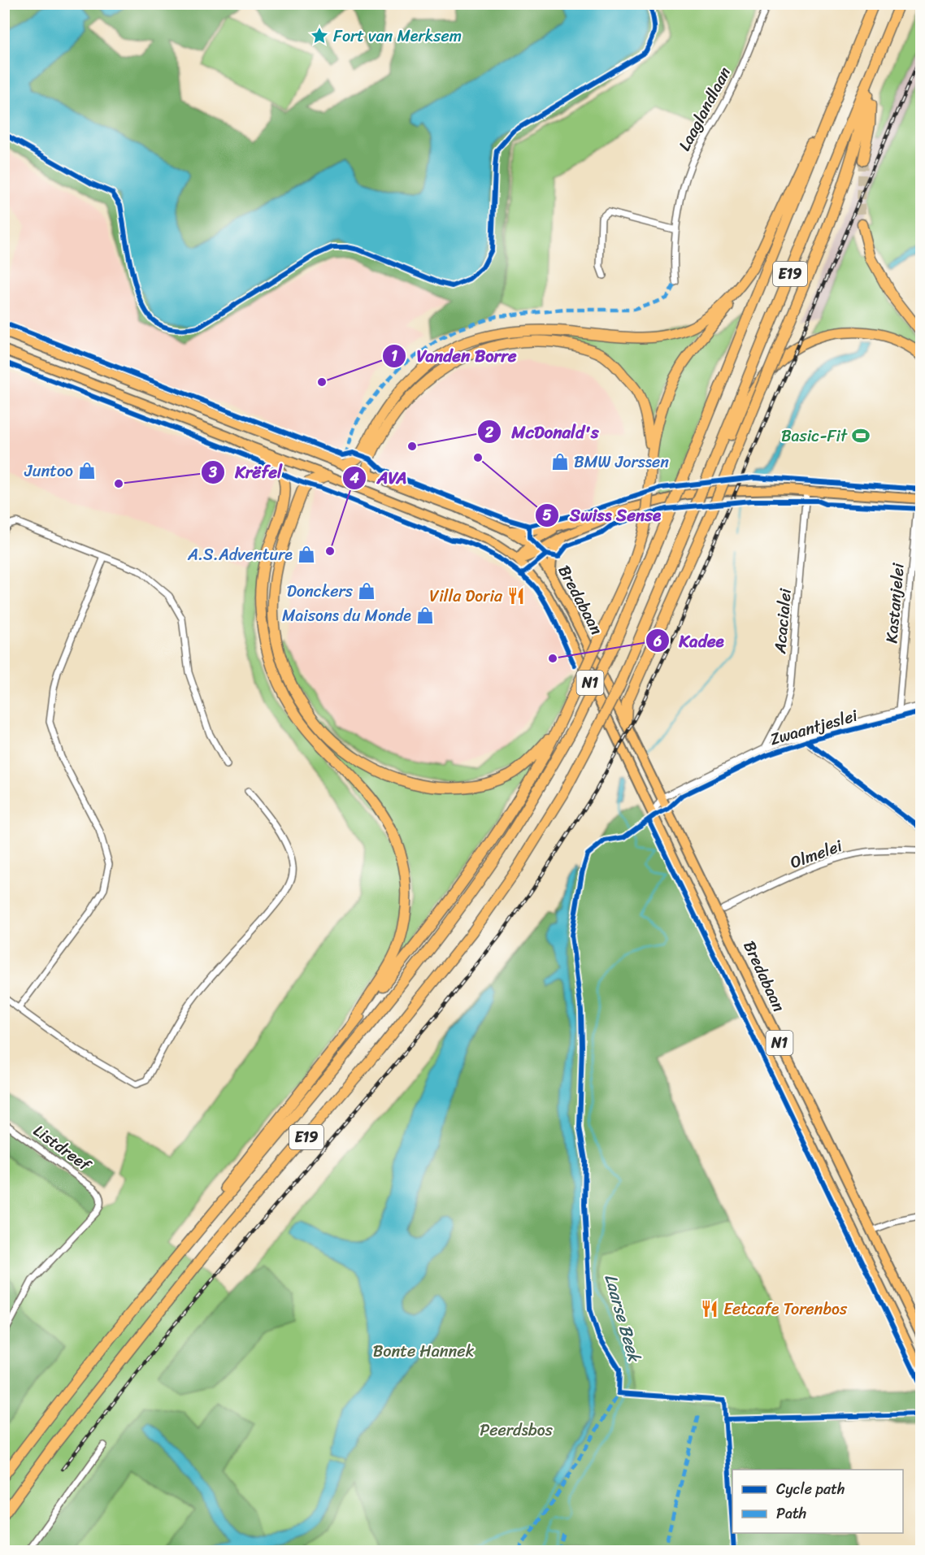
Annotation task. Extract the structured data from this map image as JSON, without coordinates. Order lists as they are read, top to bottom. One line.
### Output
{"streets":{"highway":["E19"],"main road":["Bredabaan","N1"],"street":["Laaglandlaan","Kastanjelei","Acacialei","Zwaantjeslei","Olmelei","Listdreef"]},"crossings":[["Bredabaan","Zwaantjeslei"],["Kastanjelei","Zwaantjeslei"],["Acacialei","Zwaantjeslei"]],"water":["Laarse Beek"],"parks":["Bonte Hannek","Peerdsbos"],"places":{"place":["Fort van Merksem"],"other":["Vanden Borre","McDonald's","Swiss Sense","Krëfel","AVA","Kadee"],"sports":["Basic-Fit"],"shop":["BMW Jorssen","Juntoo","A.S.Adventure","Donckers","Maisons du Monde"],"restaurant":["Villa Doria","Eetcafe Torenbos"]},"legend":["Cycle path","Path"]}
